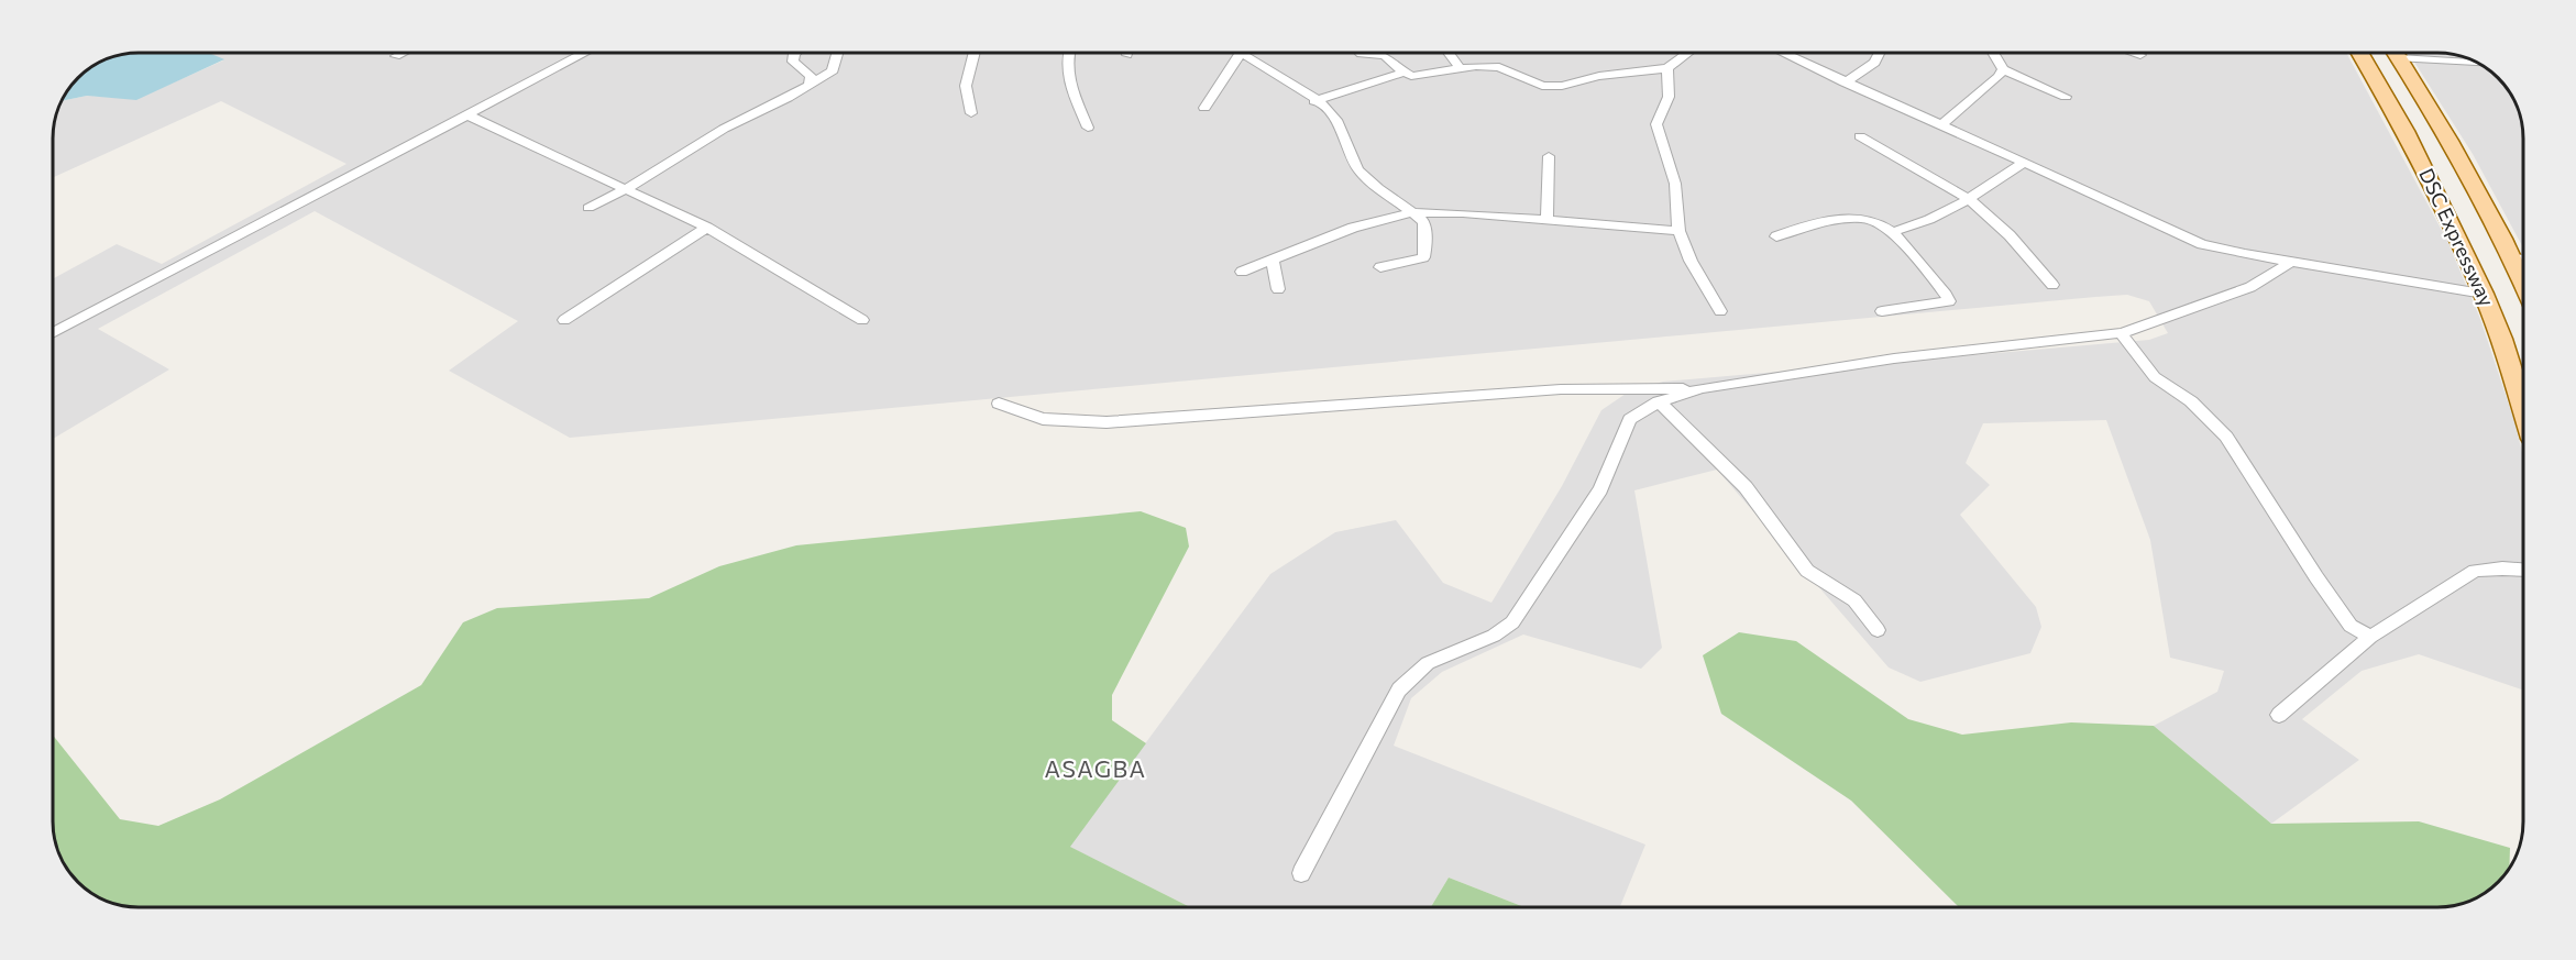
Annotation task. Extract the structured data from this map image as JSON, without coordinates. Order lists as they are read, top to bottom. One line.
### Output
{"streets":{"main road":["DSC Expressway"]},"districts":["ASAGBA"]}
